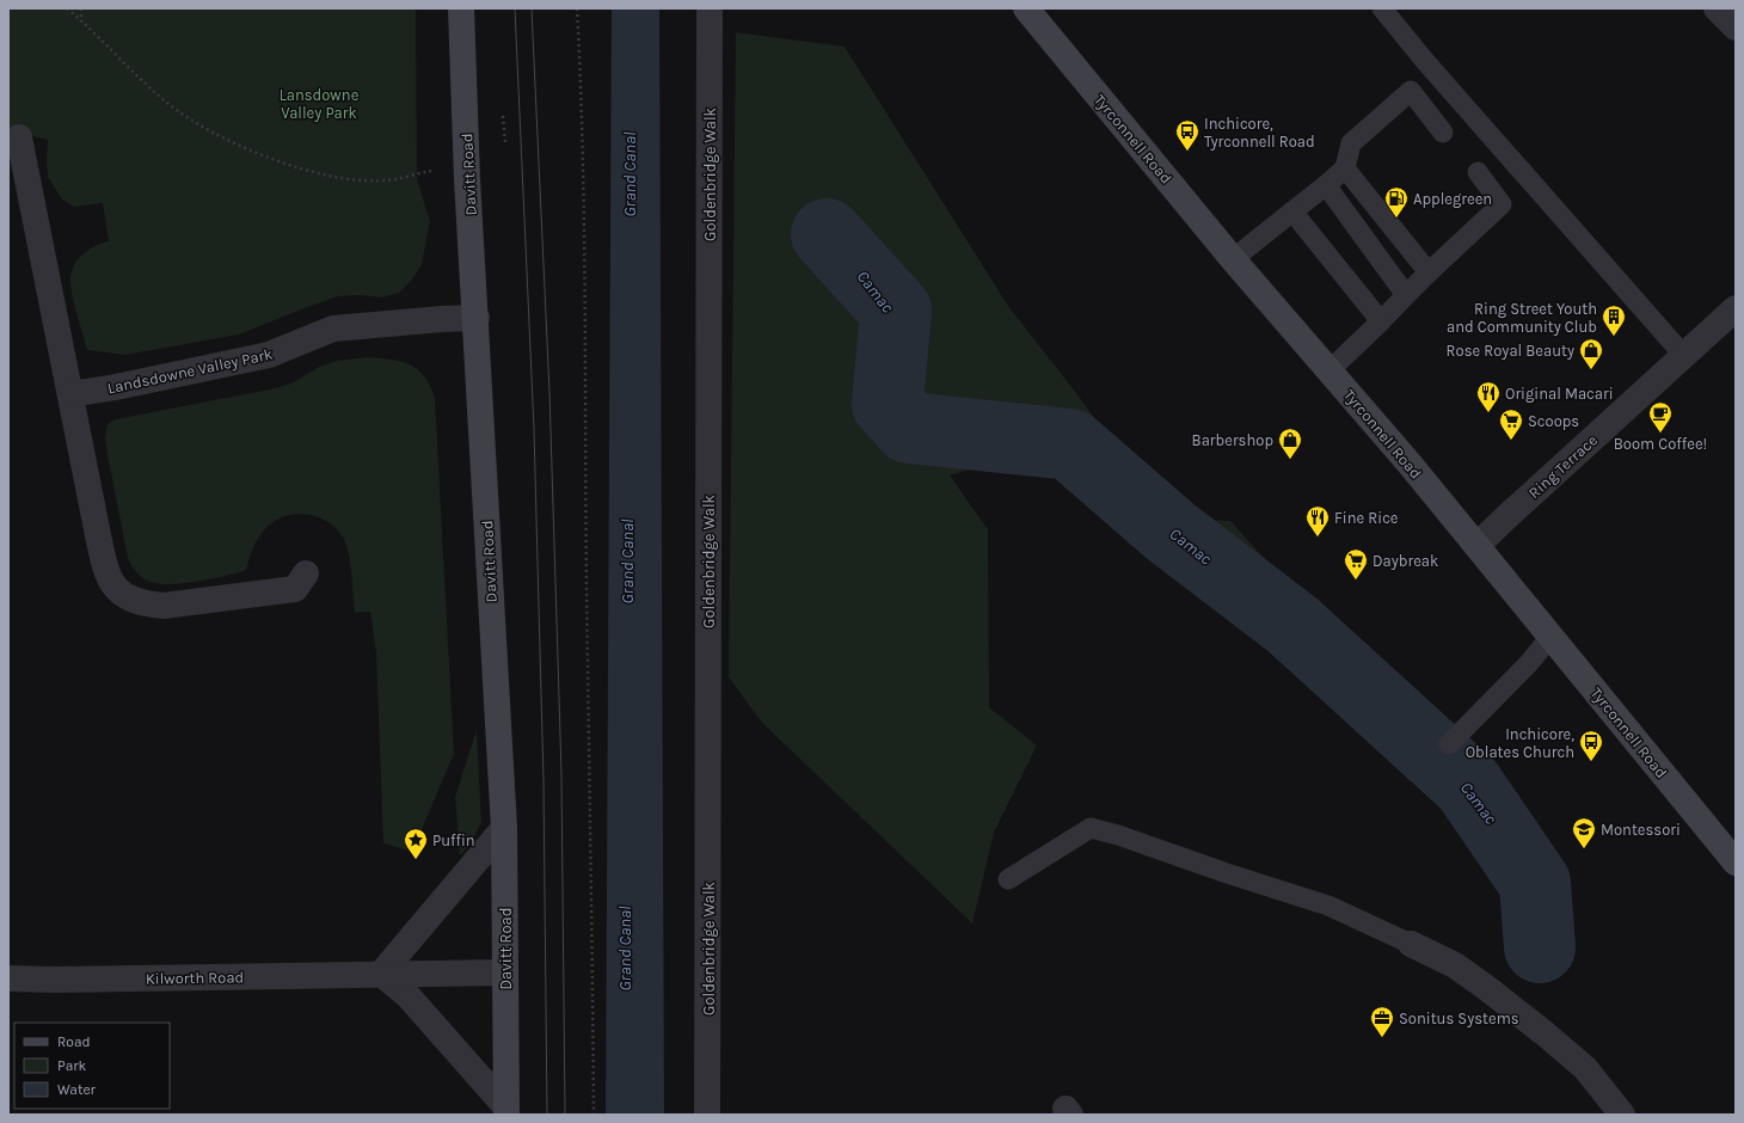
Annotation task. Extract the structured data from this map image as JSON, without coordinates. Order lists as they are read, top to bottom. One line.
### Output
{"streets":{"main road":["Tyrconnell Road","Davitt Road"],"street":["Goldenbridge Walk","Landsdowne Valley Park","Ring Terrace","Kilworth Road"]},"crossings":[["Tyrconnell Road","Ring Terrace"],["Davitt Road","Landsdowne Valley Park"],["Davitt Road","Kilworth Road"]],"water":["Grand Canal","Camac"],"parks":["Lansdowne Valley Park"],"places":{"bus stop":["Inchicore, Tyrconnell Road","Inchicore, Oblates Church"],"fuel station":["Applegreen"],"building":["Ring Street Youth and Community Club"],"shop":["Rose Royal Beauty","Barbershop"],"restaurant":["Original Macari","Fine Rice"],"cafe":["Boom Coffee!"],"supermarket":["Scoops","Daybreak"],"school or university":["Montessori"],"place":["Puffin"],"office":["Sonitus Systems"]},"legend":["Road","Park","Water"]}
